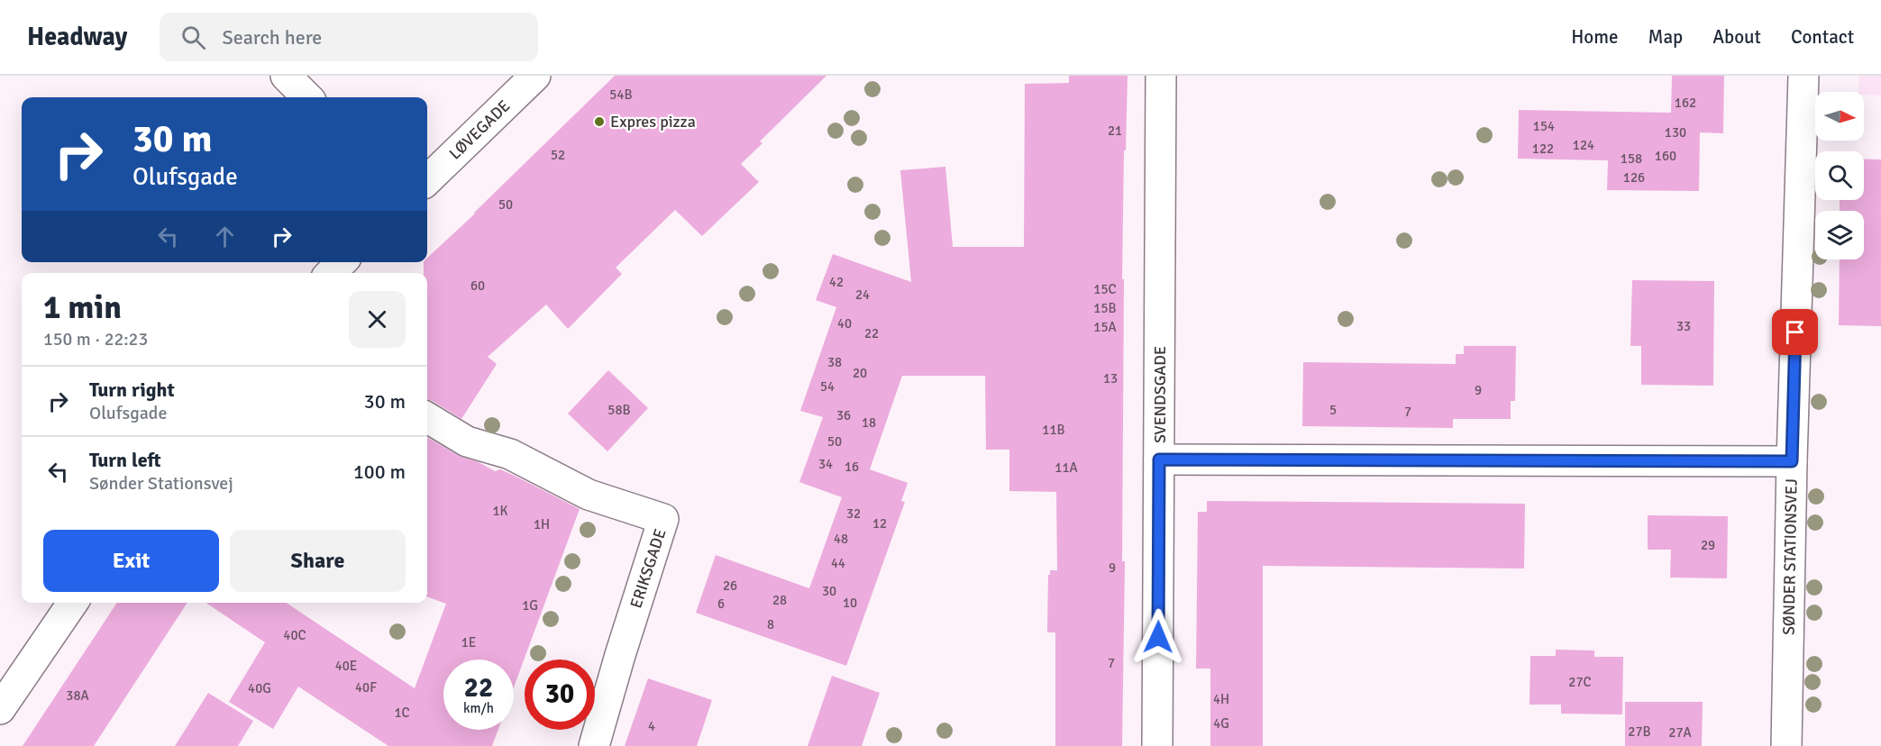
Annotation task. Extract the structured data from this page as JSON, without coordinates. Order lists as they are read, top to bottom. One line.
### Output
{"streets":{"street":["LØVEGADE","SVENDSGADE","SØNDER STATIONSVEJ","ERIKSGADE"]},"places":["Expres pizza"],"house_numbers":["54B","162","154","21","130","124","122","52","160","158","126","50","42","60","15C","24","15B","40","33","15A","22","38","20","13","54","9","58B","5","7","36","18","11B","50","34","16","11A","1K","32","12","1H","48","29","44","9","26","30","28","10","6","1G","8","40C","1E","7","40E","27C","40F","40G","38A","4H","1C","4G","4","27B","27A"],"north":"right","page":{"header":"Headway","search":"Search here","nav":["Home","Map","About","Contact"],"turn":["30 m","Olufsgade"],"heading":["1 min","150 m · 22:23"],"list":[{"name":"Turn right","note":"Olufsgade","value":"30 m"},{"name":"Turn left","note":"Sønder Stationsvej","value":"100 m"}],"buttons":["Exit","Share"],"speed":"22 km/h","limit":"30"}}
